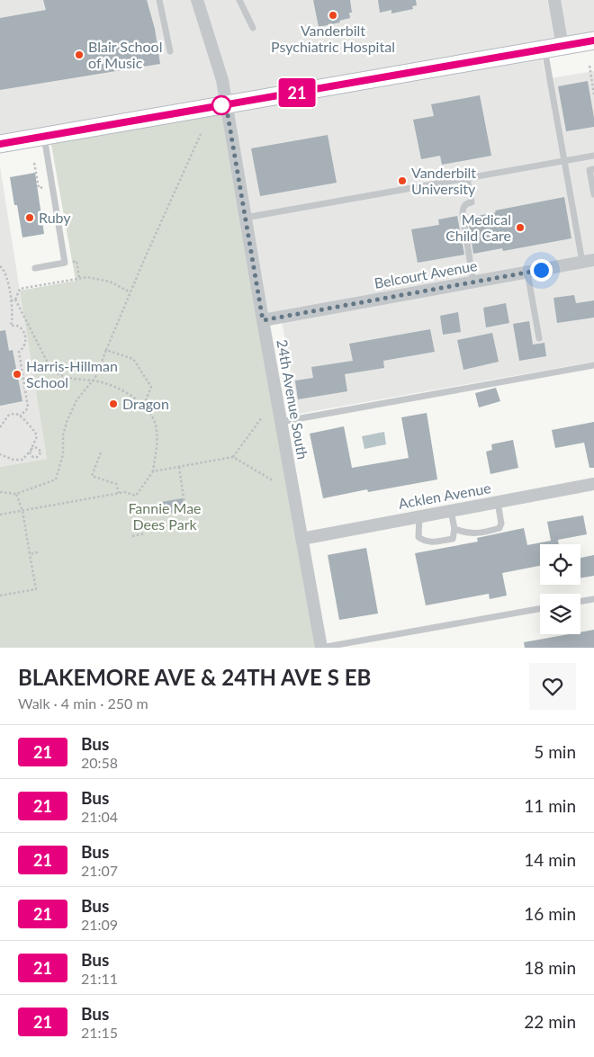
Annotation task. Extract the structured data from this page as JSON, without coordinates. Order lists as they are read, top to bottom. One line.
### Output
{"streets":{"street":["Belcourt Avenue","24th Avenue South","Acklen Avenue"]},"crossings":[["Belcourt Avenue","24th Avenue South"],["24th Avenue South","Acklen Avenue"]],"parks":["Fannie Mae Dees Park"],"places":["Vanderbilt Psychiatric Hospital","Blair School of Music","Vanderbilt University","Ruby","Medical Child Care","Harris-Hillman School","Dragon"],"lines":["bus line 21"],"page":{"on_map":"21","heading":["BLAKEMORE AVE & 24TH AVE S EB","Walk · 4 min · 250 m"],"list":[{"mark":"21","name":"Bus","note":"20:58","value":"5 min"},{"mark":"21","name":"Bus","note":"21:04","value":"11 min"},{"mark":"21","name":"Bus","note":"21:07","value":"14 min"},{"mark":"21","name":"Bus","note":"21:09","value":"16 min"},{"mark":"21","name":"Bus","note":"21:11","value":"18 min"},{"mark":"21","name":"Bus","note":"21:15","value":"22 min"}]}}
